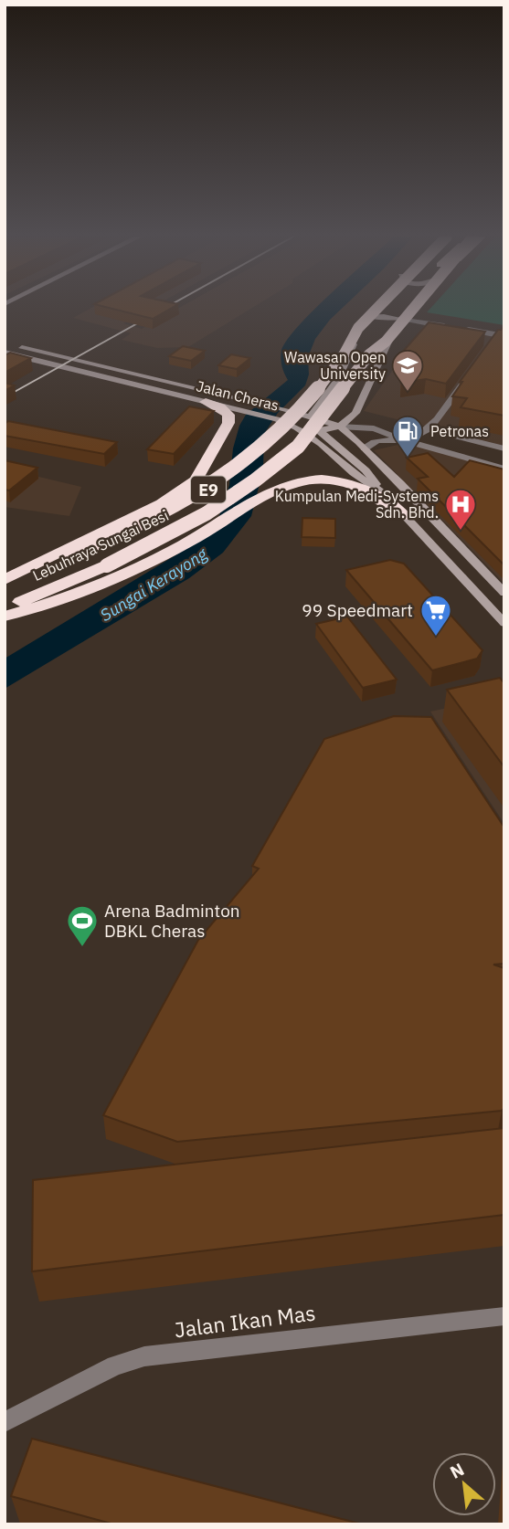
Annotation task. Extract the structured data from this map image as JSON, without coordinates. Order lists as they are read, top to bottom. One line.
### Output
{"streets":{"highway":["E9","Lebuhraya Sungai Besi"],"main road":["Jalan Cheras"],"street":["Jalan Ikan Mas"]},"crossings":[["E9","Lebuhraya Sungai Besi"]],"water":["Sungai Kerayong"],"places":{"school or university":["Wawasan Open University"],"fuel station":["Petronas"],"hospital":["Kumpulan Medi-Systems Sdn. Bhd."],"supermarket":["99 Speedmart"],"sports":["Arena Badminton DBKL Cheras"]},"north":"top left"}
